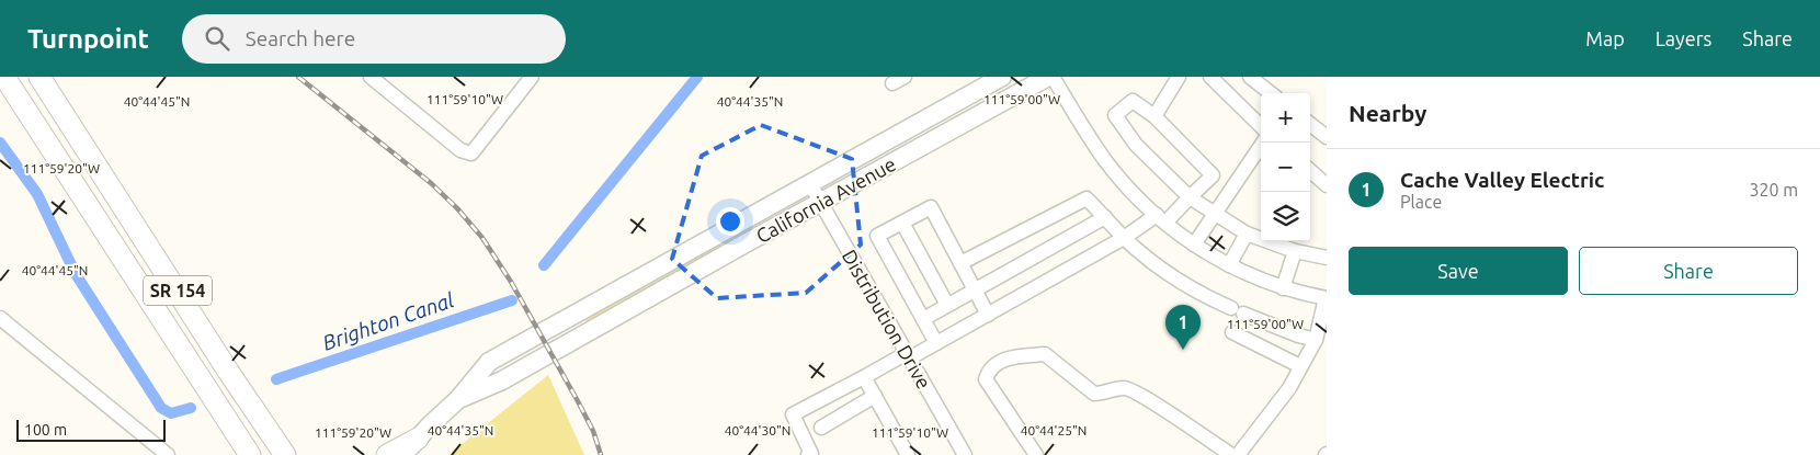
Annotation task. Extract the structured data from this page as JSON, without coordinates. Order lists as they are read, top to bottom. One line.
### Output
{"streets":{"highway":["SR 154"],"main road":["California Avenue"],"street":["Distribution Drive"]},"crossings":[["California Avenue","Distribution Drive"]],"water":["Brighton Canal"],"scale_bar":"100 m","page":{"header":"Turnpoint","search":"Search here","nav":["Map","Layers","Share"],"heading":"Nearby","map_buttons":["+","−"],"list":[{"mark":"1","name":"Cache Valley Electric","note":"Place","value":"320 m"}],"buttons":["Save","Share"],"pins":"1","scale":"100 m"},"coordinates":["111°59'10\"W","111°59'00\"W","40°44'45\"N","40°44'35\"N","111°59'20\"W","40°44'30\"N","40°44'25\"N"]}
